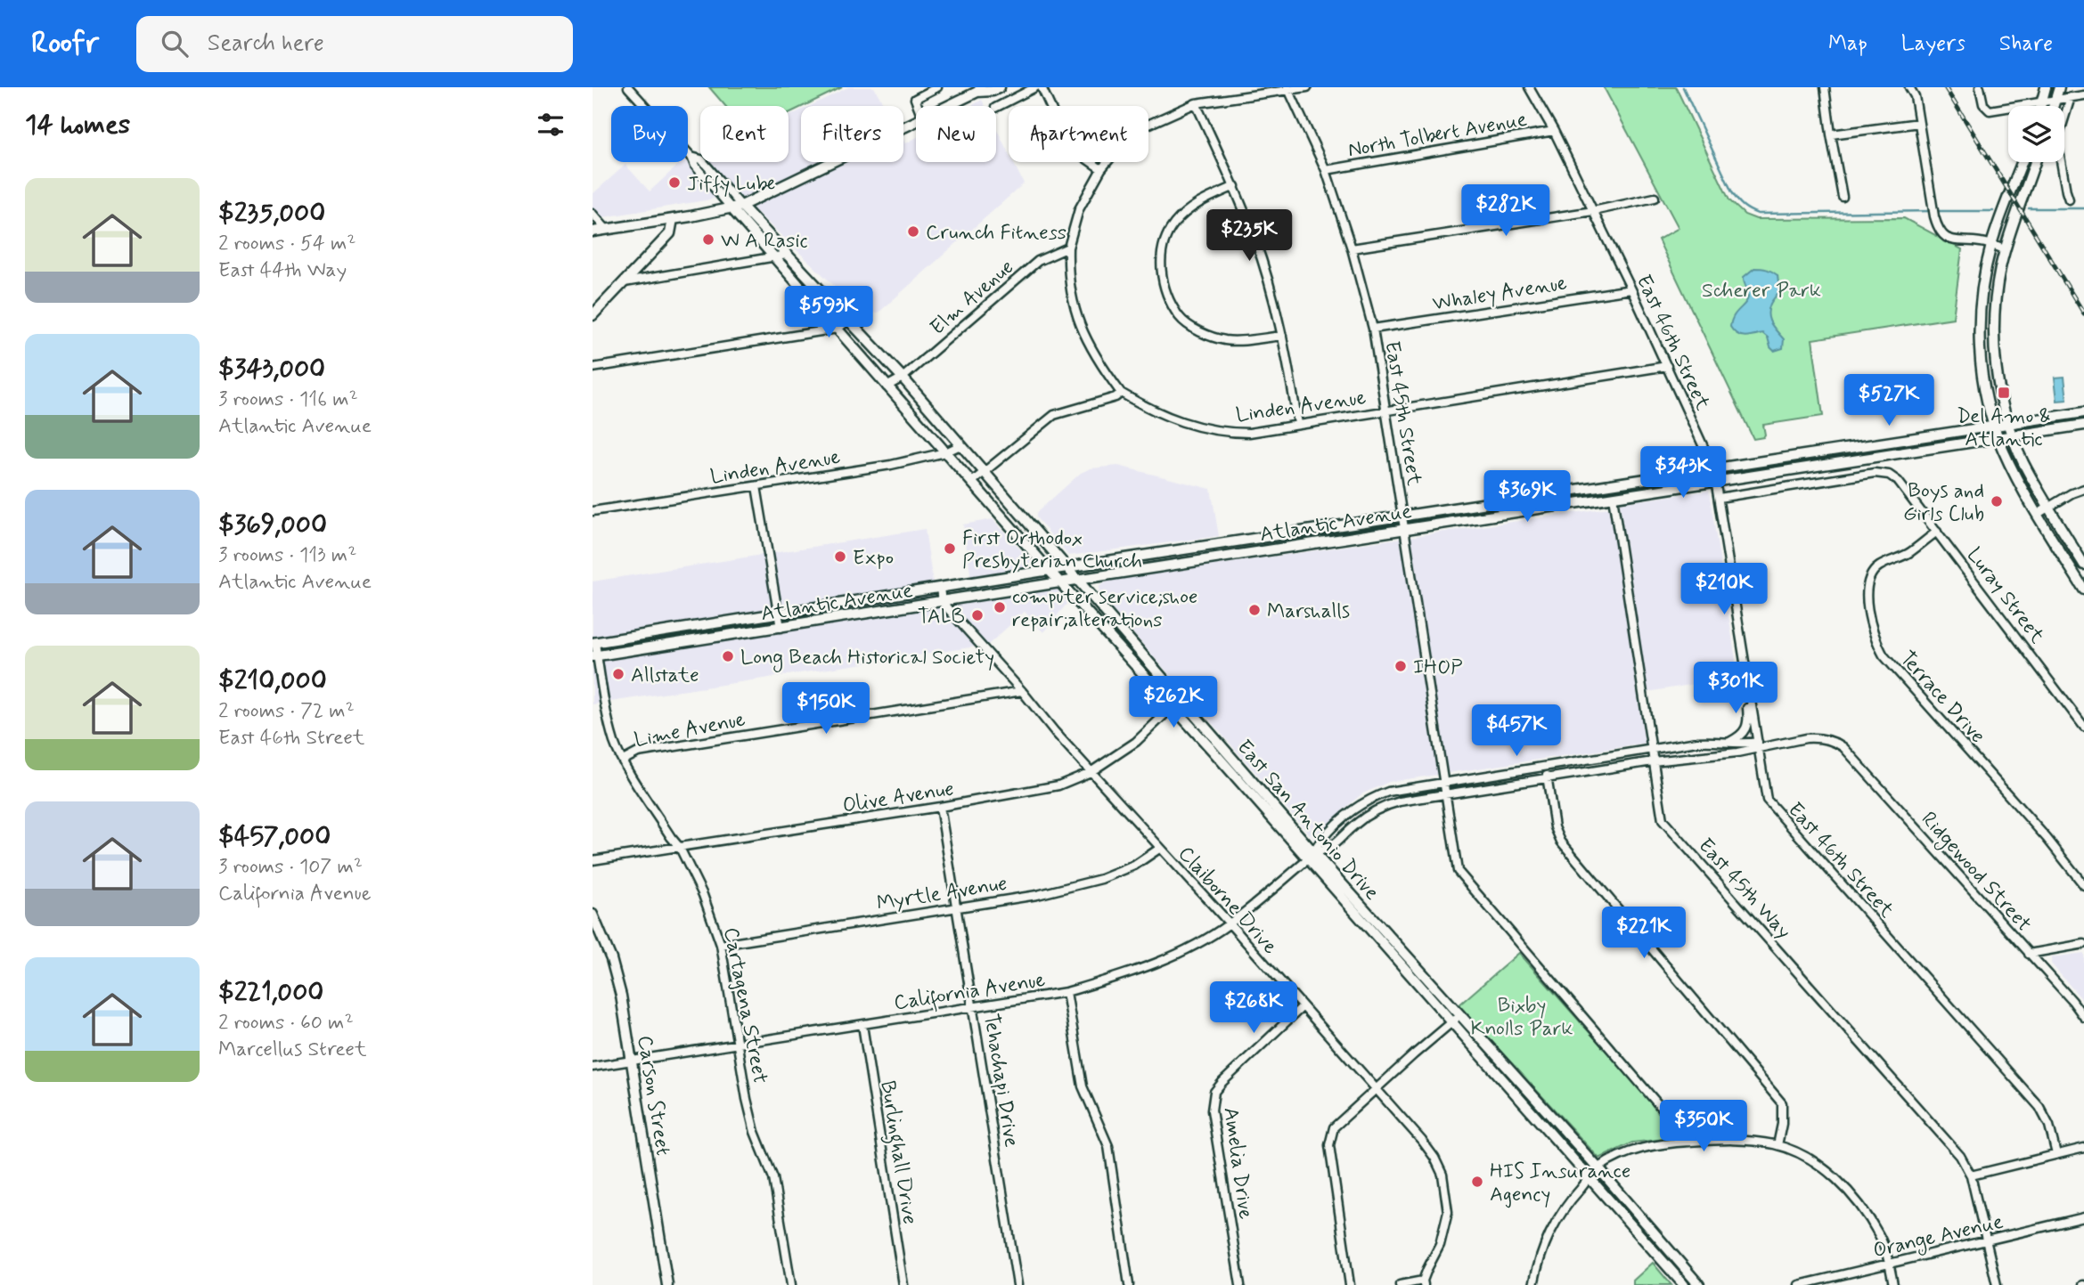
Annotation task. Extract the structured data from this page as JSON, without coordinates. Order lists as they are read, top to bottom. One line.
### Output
{"streets":{"main road":["Atlantic Avenue","East San Antonio Drive","Carson Street"],"street":["North Tolbert Avenue","Whaley Avenue","Elm Avenue","East 46th Street","Linden Avenue","East 45th Street","Luray Street","Terrace Drive","Lime Avenue","Olive Avenue","Ridgewood Street","East 45th Way","Myrtle Avenue","Claiborne Drive","California Avenue","Cartagena Street","Tehachapi Drive","Burlinghall Drive","Amelia Drive","Orange Avenue"]},"crossings":[["North Tolbert Avenue","East 46th Street"],["North Tolbert Avenue","East 45th Street"],["Whaley Avenue","East 46th Street"],["Whaley Avenue","East 45th Street"],["Elm Avenue","East San Antonio Drive"],["East 46th Street","Linden Avenue"],["East 46th Street","Atlantic Avenue"],["East 46th Street","Luray Street"],["East 46th Street","California Avenue"],["Linden Avenue","East 45th Street"],["Linden Avenue","East San Antonio Drive"],["East 45th Street","Atlantic Avenue"],["East 45th Street","California Avenue"],["Atlantic Avenue","East San Antonio Drive"],["Atlantic Avenue","East 45th Way"],["Atlantic Avenue","Claiborne Drive"],["Atlantic Avenue","Cartagena Street"],["Luray Street","Terrace Drive"],["Lime Avenue","Claiborne Drive"],["Lime Avenue","Cartagena Street"],["Olive Avenue","East San Antonio Drive"],["Olive Avenue","Claiborne Drive"],["Olive Avenue","Cartagena Street"],["Olive Avenue","Tehachapi Drive"],["East San Antonio Drive","California Avenue"],["Ridgewood Street","California Avenue"],["East 45th Way","California Avenue"],["East 45th Way","Orange Avenue"],["Myrtle Avenue","Claiborne Drive"],["Myrtle Avenue","Cartagena Street"],["Myrtle Avenue","Tehachapi Drive"],["Claiborne Drive","California Avenue"],["Claiborne Drive","Amelia Drive"],["California Avenue","Cartagena Street"],["California Avenue","Tehachapi Drive"],["California Avenue","Carson Street"],["California Avenue","Burlinghall Drive"]],"parks":["Scherer Park","Bixby Knolls Park"],"places":{"other":["Jiffy Lube","Crunch Fitness","W A Rasic","Boys and Girls Club","First Orthodox Presbyterian Church","Expo","computer service;shoe repair;alterations","Marshalls","TALB","Long Beach Historical Society","IHOP","Allstate","HIS Insurance Agency"],"transit":["Del Amo & Atlantic"]},"page":{"header":"Roofr","search":"Search here","nav":["Map","Layers","Share"],"heading":"14 homes","chip":["Buy","Rent","Filters","New","Apartment"],"list":[{"name":"$235,000","note":"2 rooms · 54 m² · East 44th Way"},{"name":"$343,000","note":"3 rooms · 116 m² · Atlantic Avenue"},{"name":"$369,000","note":"3 rooms · 113 m² · Atlantic Avenue"},{"name":"$210,000","note":"2 rooms · 72 m² · East 46th Street"},{"name":"$457,000","note":"3 rooms · 107 m² · California Avenue"},{"name":"$221,000","note":"2 rooms · 60 m² · Marcellus Street"}],"price":["$282K","$235K","$593K","$527K","$343K","$369K","$210K","$301K","$262K","$150K","$457K","$221K","$268K","$350K"]}}
